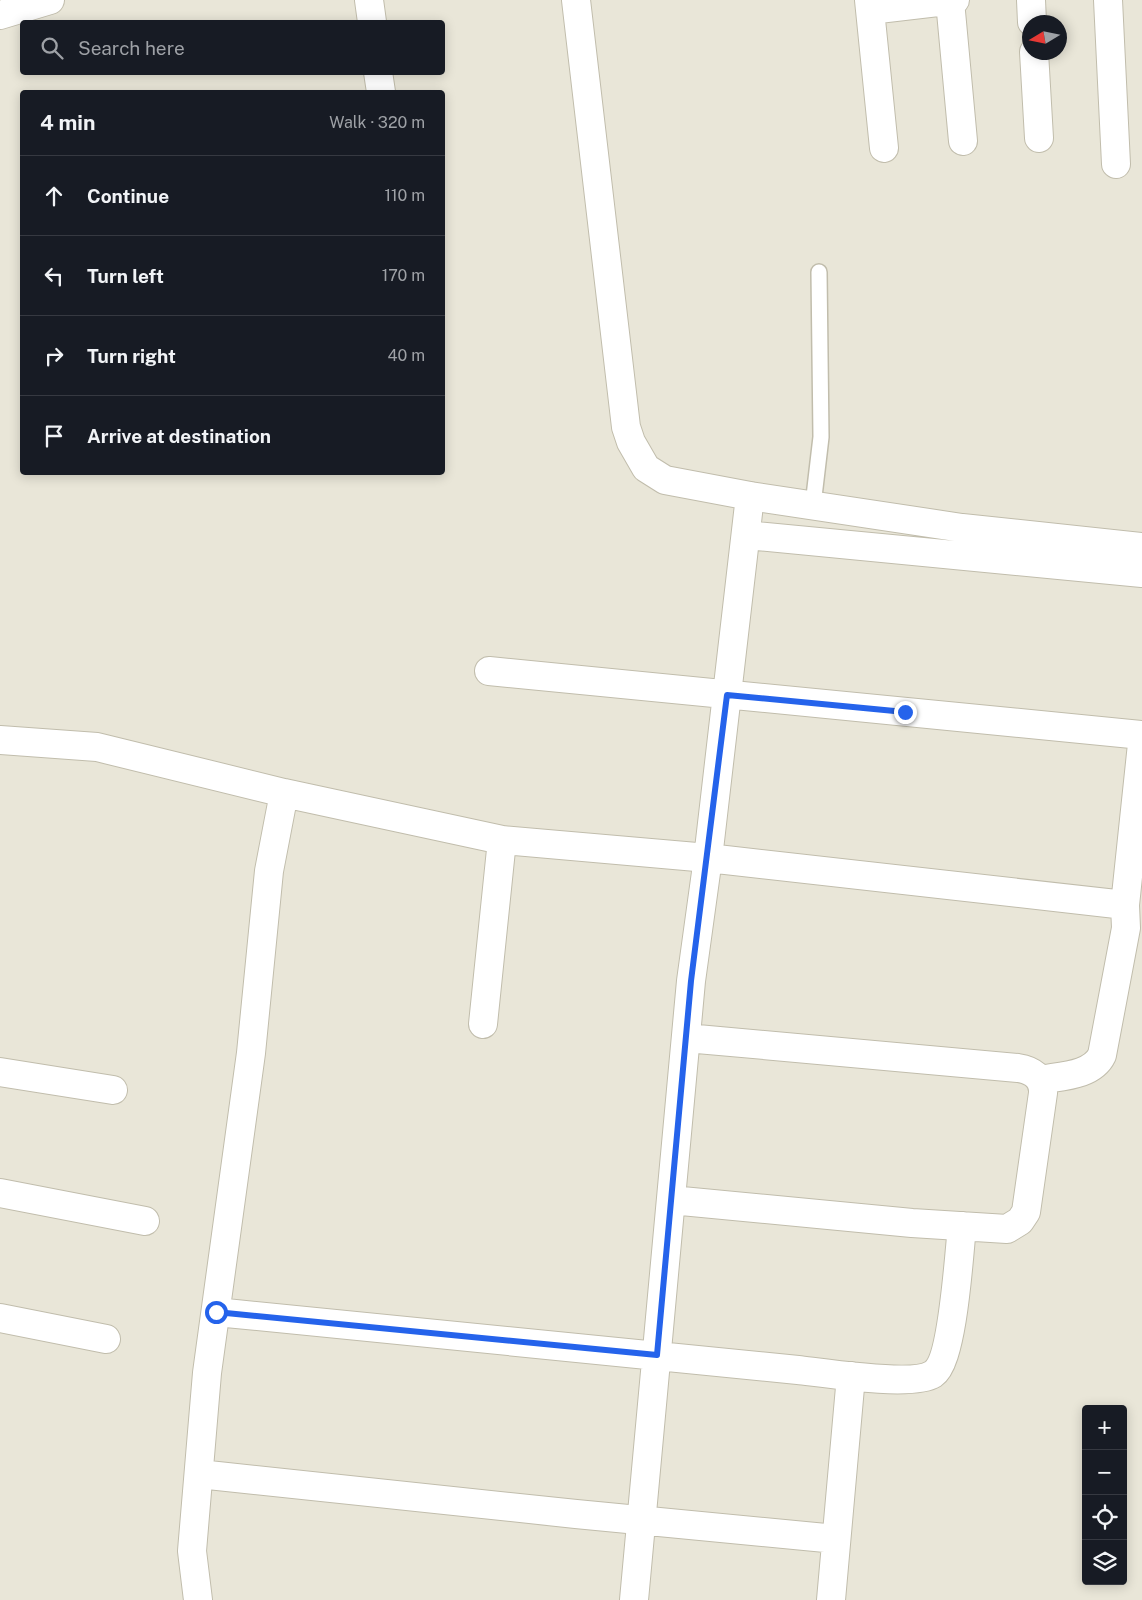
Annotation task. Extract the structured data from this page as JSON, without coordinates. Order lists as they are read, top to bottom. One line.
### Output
{"north":"left","page":{"search":"Search here","heading":["4 min","Walk · 320 m"],"list":[["Continue","110 m"],["Turn left","170 m"],["Turn right","40 m"],"Arrive at destination"],"map_buttons":["+","−"]}}
